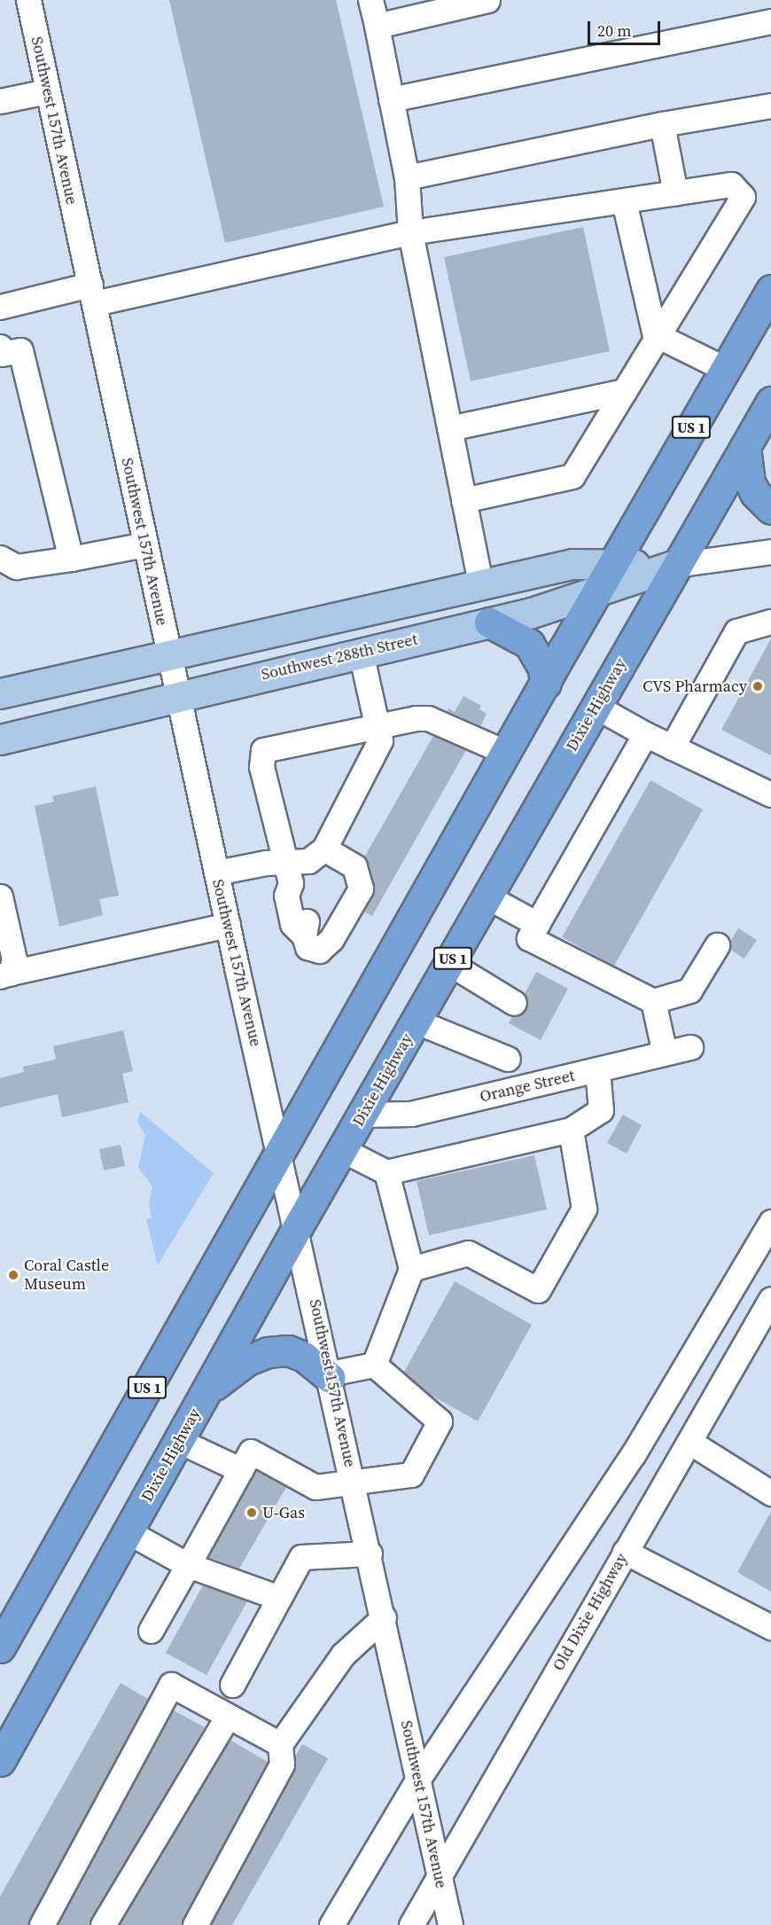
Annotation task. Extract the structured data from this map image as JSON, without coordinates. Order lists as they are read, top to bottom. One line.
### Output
{"streets":{"highway":["US 1","Dixie Highway"],"main road":["Southwest 288th Street"],"street":["Southwest 157th Avenue","Orange Street","Old Dixie Highway"]},"crossings":[["Southwest 157th Avenue","US 1"],["Southwest 157th Avenue","Southwest 288th Street"],["Southwest 157th Avenue","Dixie Highway"],["Southwest 157th Avenue","Old Dixie Highway"],["US 1","Southwest 288th Street"],["Southwest 288th Street","Dixie Highway"],["Dixie Highway","Orange Street"]],"places":["CVS Pharmacy","Coral Castle Museum","U-Gas"],"scale_bar":"20 m"}
